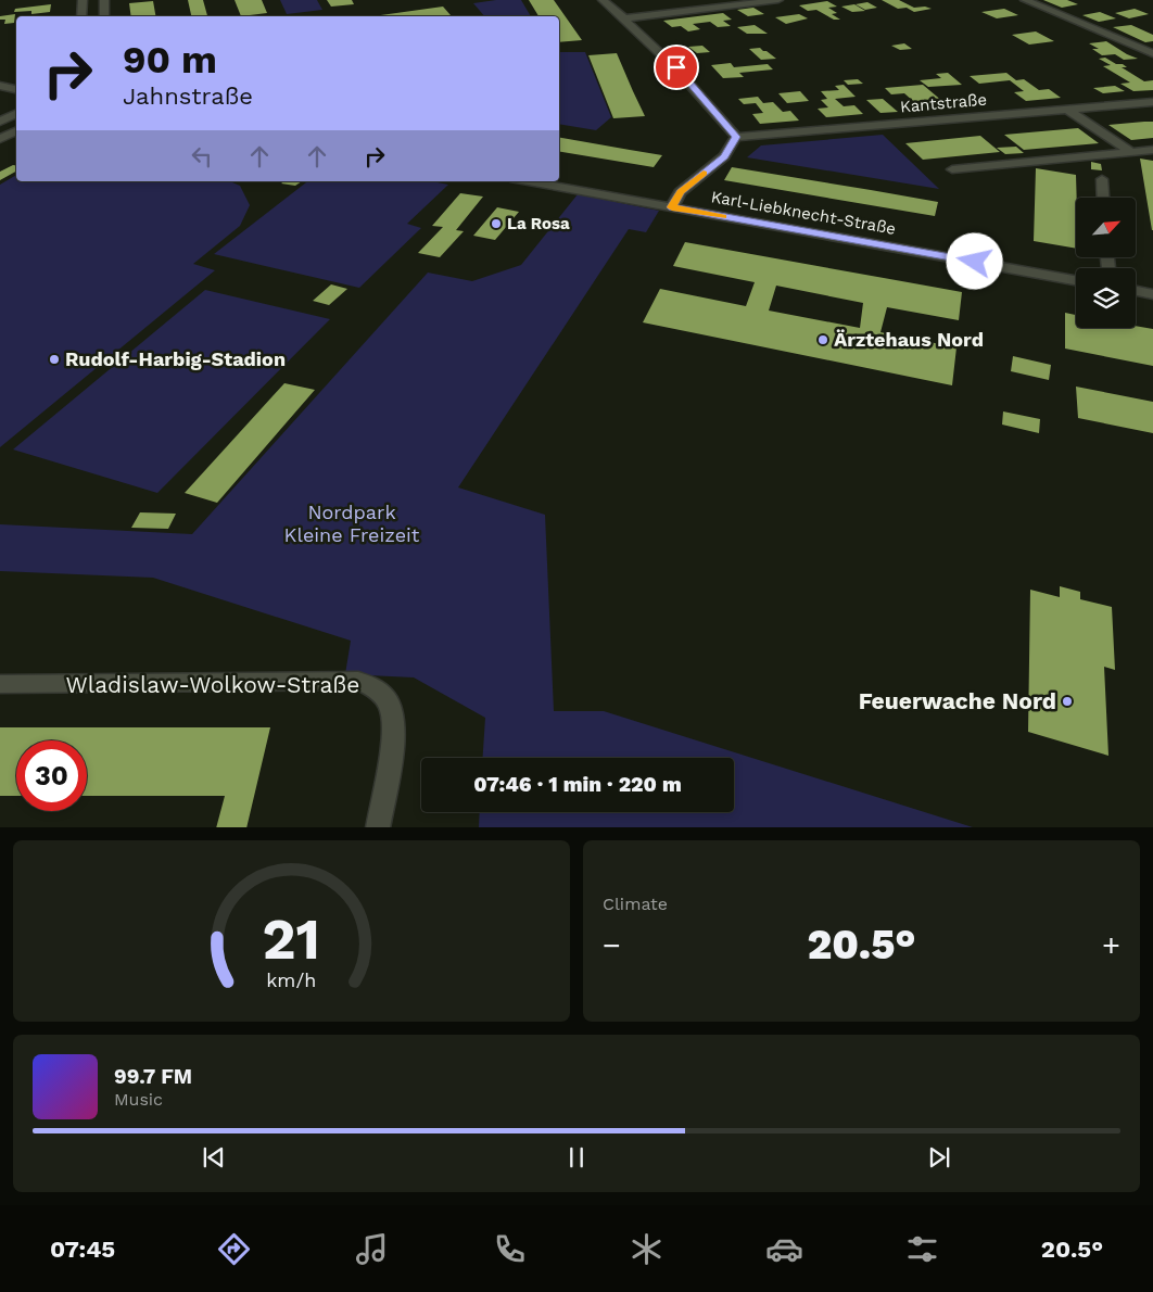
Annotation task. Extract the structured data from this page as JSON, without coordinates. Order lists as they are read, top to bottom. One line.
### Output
{"streets":{"street":["Kantstraße","Karl-Liebknecht-Straße","Wladislaw-Wolkow-Straße"]},"parks":["Nordpark Kleine Freizeit"],"places":["La Rosa","Ärztehaus Nord","Rudolf-Harbig-Stadion","Feuerwache Nord"],"north":"top right","page":{"turn":["90 m","Jahnstraße"],"limit":"30","trip":"07:46 · 1 min · 220 m","tile":"Climate","heat":["−","20.5°","+"],"song":["99.7 FM","Music"],"tabs":["07:45","20.5°"],"gauge":["21","km/h"]}}
